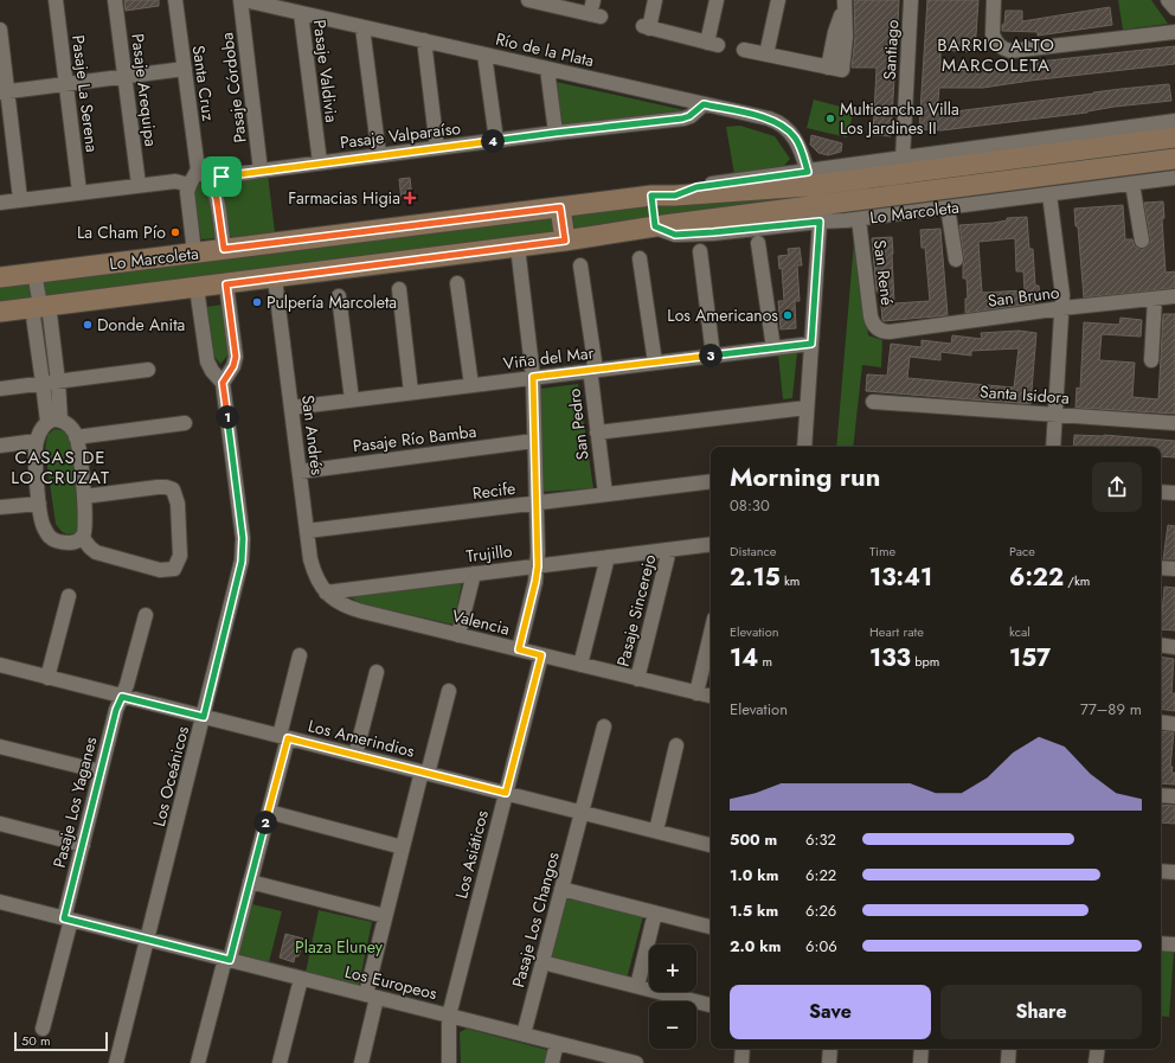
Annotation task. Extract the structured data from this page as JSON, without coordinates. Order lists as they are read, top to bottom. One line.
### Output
{"streets":{"main road":["Lo Marcoleta"],"street":["Río de la Plata","Santiago","Pasaje Valdivia","Santa Cruz","Pasaje Córdoba","Pasaje Arequipa","Pasaje La Serena","Pasaje Valparaíso","San René","San Bruno","Viña del Mar","Santa Isidora","San Pedro","San Andrés","Pasaje Río Bamba","Recife","Trujillo","Pasaje Sincerejo","Valencia","Los Amerindios","Los Oceánicos","Pasaje Los Yaganes","Los Asiáticos","Pasaje Los Changos","Los Europeos"]},"crossings":[["Río de la Plata","Pasaje Valdivia"],["Río de la Plata","Pasaje Valparaíso"],["Río de la Plata","Lo Marcoleta"],["Santiago","Lo Marcoleta"],["Pasaje Valdivia","Pasaje Valparaíso"],["Pasaje Córdoba","Pasaje Valparaíso"],["Lo Marcoleta","San René"],["Lo Marcoleta","San Andrés"],["San René","San Bruno"],["Viña del Mar","San Pedro"],["Viña del Mar","San Andrés"],["San Pedro","Recife"],["San Andrés","Pasaje Río Bamba"],["San Andrés","Recife"],["San Andrés","Trujillo"],["San Andrés","Valencia"],["Trujillo","Pasaje Sincerejo"],["Trujillo","Valencia"],["Pasaje Sincerejo","Valencia"],["Valencia","Los Asiáticos"],["Los Amerindios","Los Oceánicos"],["Los Amerindios","Pasaje Los Yaganes"],["Los Amerindios","Los Asiáticos"],["Los Amerindios","Pasaje Los Changos"],["Los Oceánicos","Los Europeos"],["Pasaje Los Yaganes","Los Europeos"],["Los Asiáticos","Los Europeos"],["Pasaje Los Changos","Los Europeos"]],"districts":["BARRIO ALTO MARCOLETA","CASAS DE LO CRUZAT"],"parks":["Plaza Eluney"],"places":{"other":["Multicancha Villa Los Jardines II","La Cham Pío","Pulpería Marcoleta","Los Americanos","Donde Anita"],"health":["Farmacias Higia"]},"scale_bar":"50 m","page":{"pins":["4","3","1","2"],"heading":["Morning run","08:30"],"stats":[["Distance","2.15 km"],["Time","13:41"],["Pace","6:22 /km"],["Elevation","14 m"],["Heart rate","133 bpm"],["kcal","157"]],"chart":["Elevation","77–89 m"],"list":[{"name":"500 m","note":"6:32"},{"name":"1.0 km","note":"6:22"},{"name":"1.5 km","note":"6:26"},{"name":"2.0 km","note":"6:06"}],"map_buttons":["+","−"],"buttons":["Save","Share"],"scale":"50 m"}}
